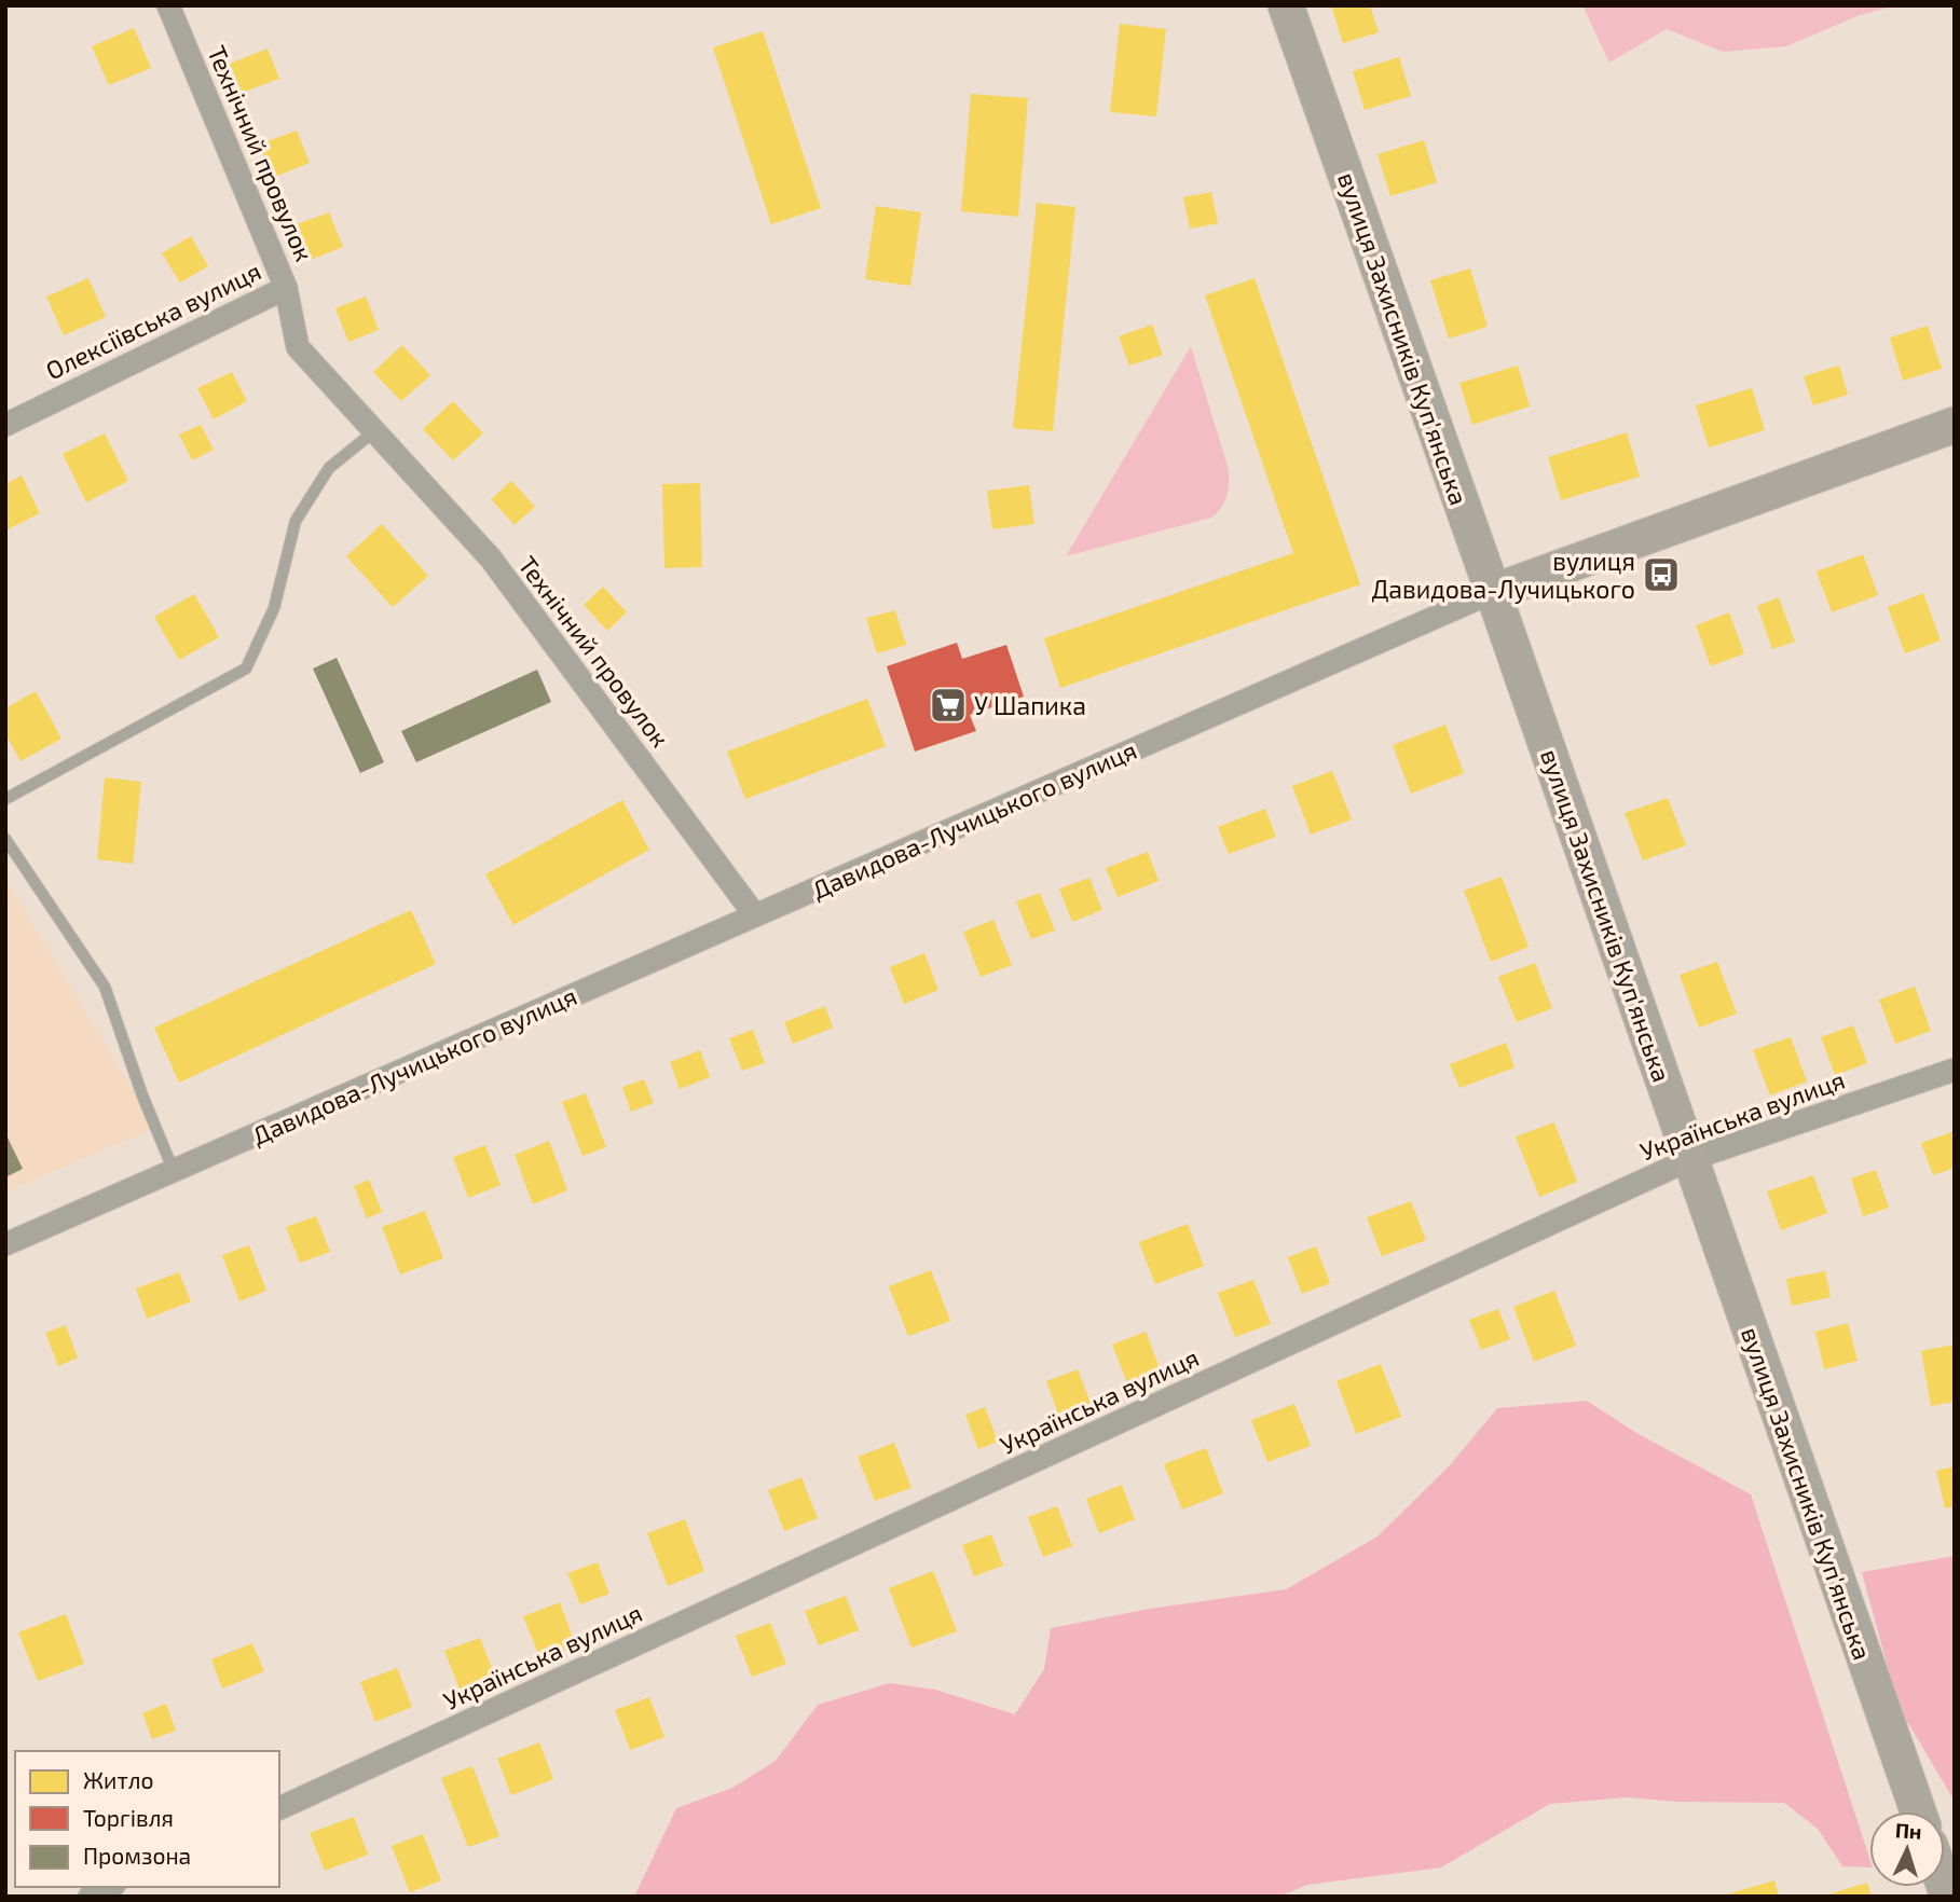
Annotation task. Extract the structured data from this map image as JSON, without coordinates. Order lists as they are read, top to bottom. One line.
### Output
{"streets":{"main road":["вулиця Захисників Куп'янська","Давидова-Лучицького вулиця"],"street":["Технічний провулок","Олексіївська вулиця","Українська вулиця"]},"crossings":[["Технічний провулок","Олексіївська вулиця"],["Технічний провулок","Давидова-Лучицького вулиця"],["вулиця Захисників Куп'янська","Давидова-Лучицького вулиця"],["вулиця Захисників Куп'янська","Українська вулиця"]],"places":{"bus stop":["вулиця Давидова-Лучицького"],"supermarket":["У Шапика"]},"legend":["Житло","Торгівля","Промзона"],"north":"top"}
